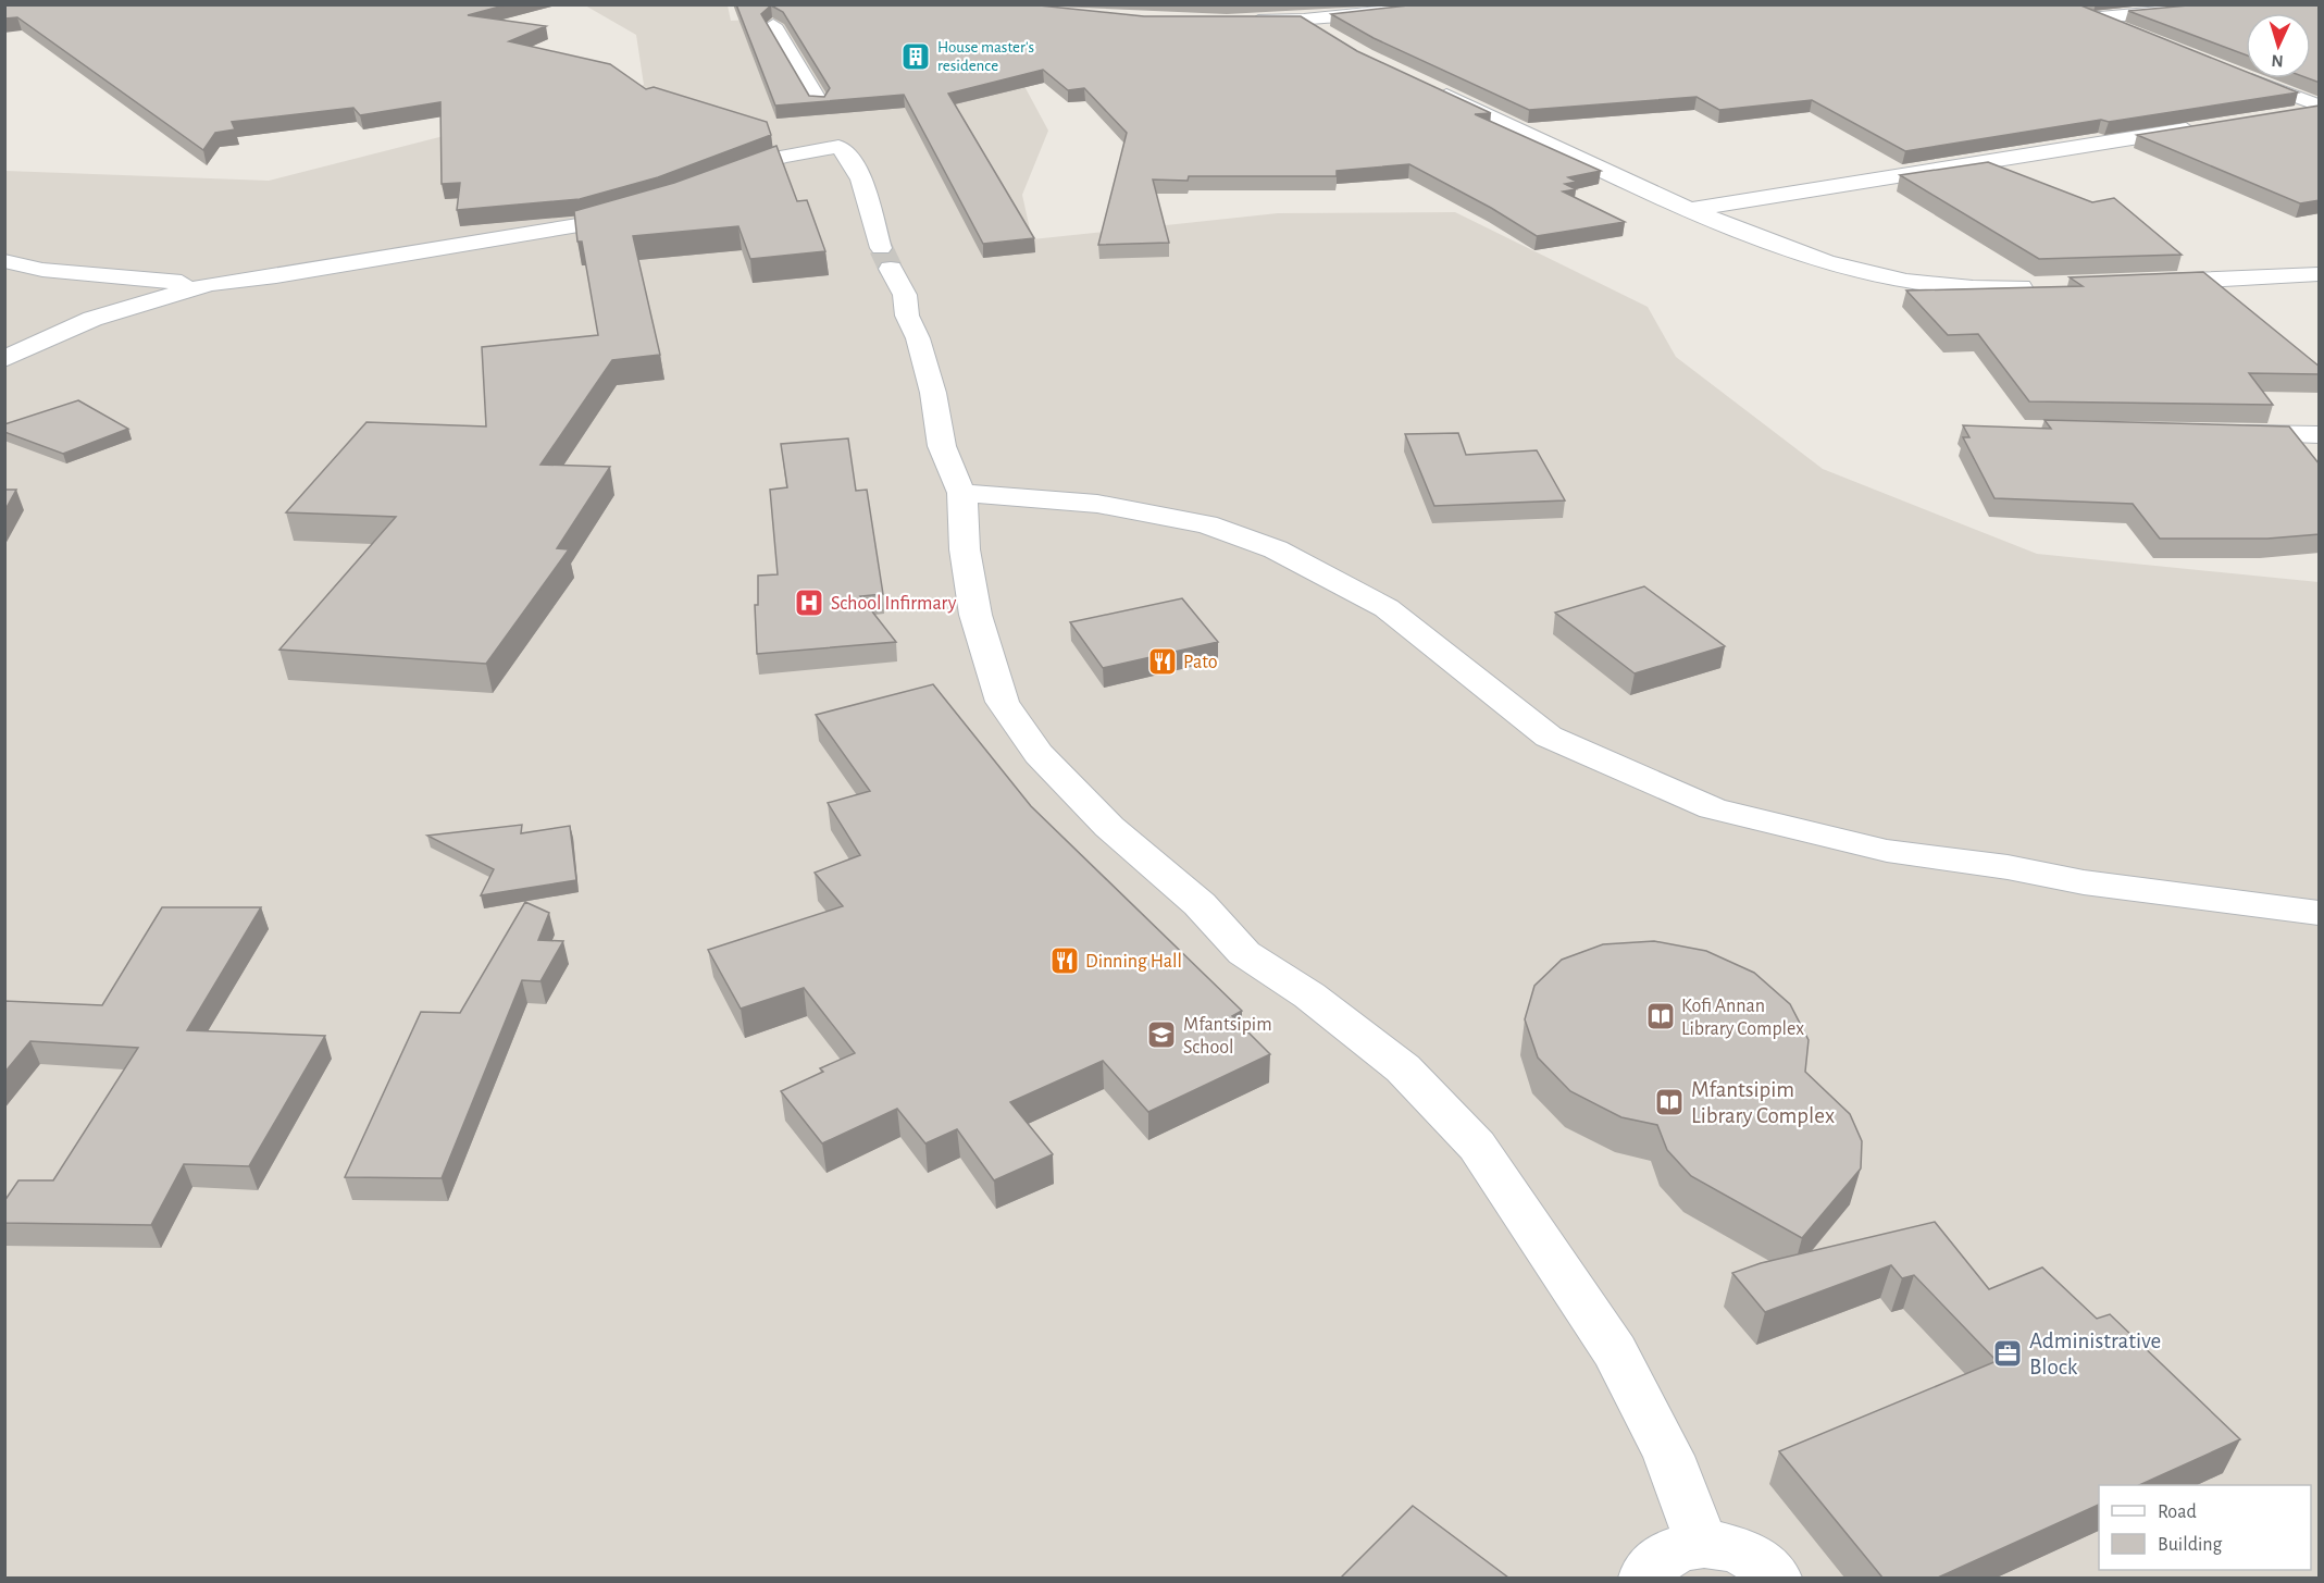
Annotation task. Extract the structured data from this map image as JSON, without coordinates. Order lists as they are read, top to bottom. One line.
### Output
{"places":{"building":["House master's residence"],"hospital":["School Infirmary"],"restaurant":["Pato","Dinning Hall"],"library":["Kofi Annan Library Complex","Mfantsipim Library Complex"],"school or university":["Mfantsipim School"],"office":["Administrative Block"]},"legend":["Road","Building"],"north":"bottom"}
